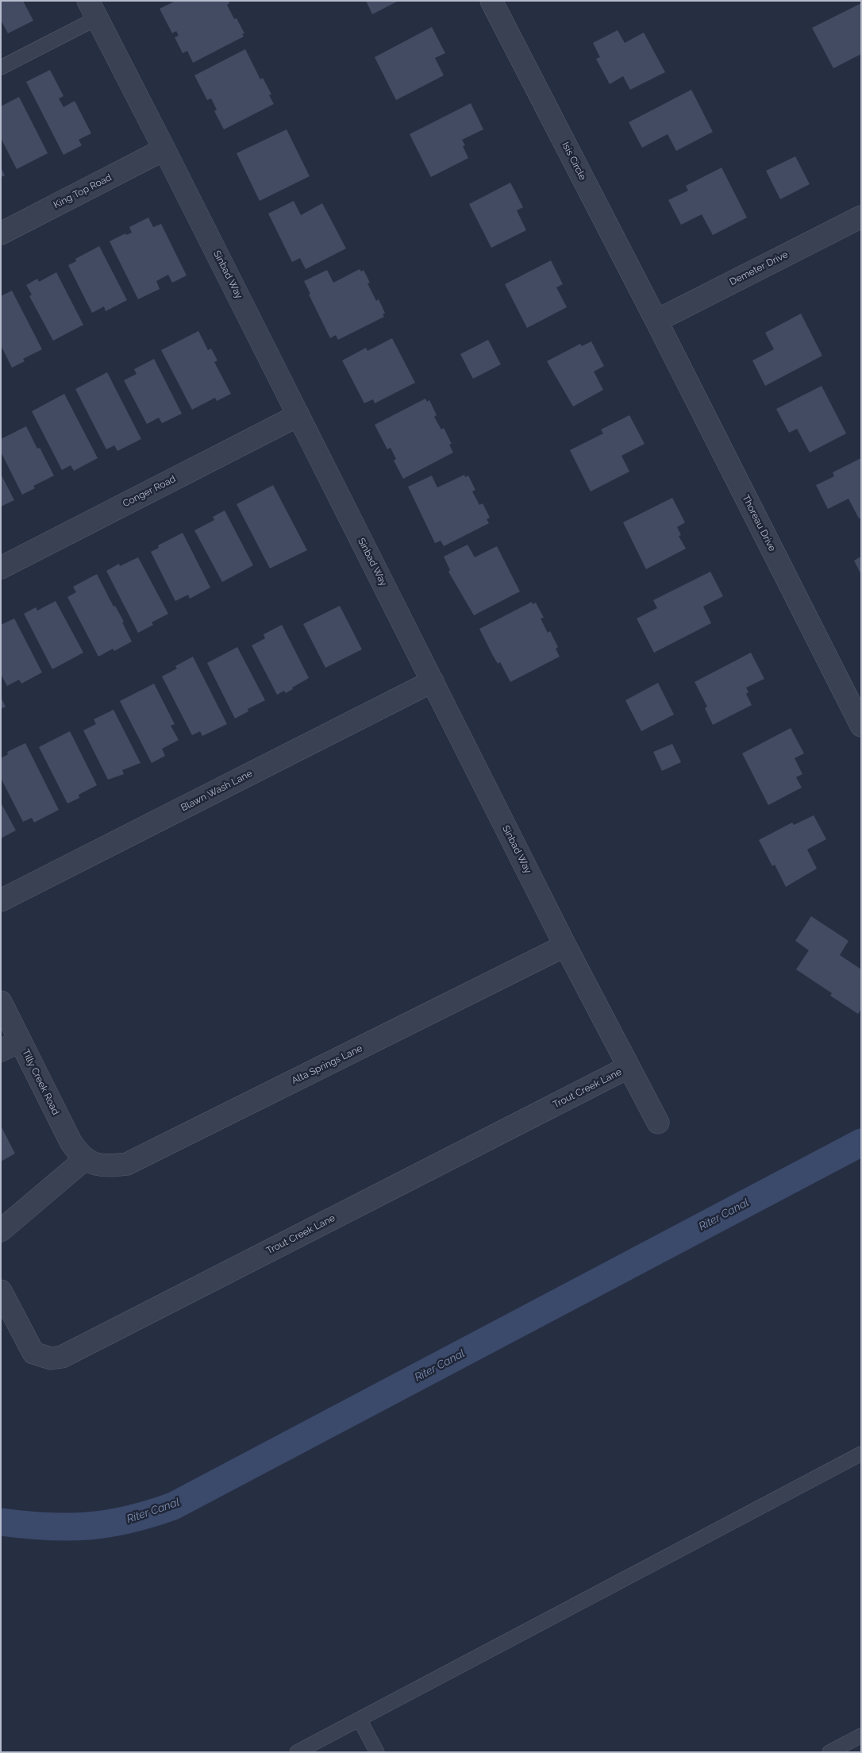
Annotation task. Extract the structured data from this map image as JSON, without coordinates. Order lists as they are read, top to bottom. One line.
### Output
{"streets":{"street":["Isis Circle","King Top Road","Demeter Drive","Sinbad Way","Conger Road","Thoreau Drive","Blawn Wash Lane","Alta Springs Lane","Tilly Creek Road","Trout Creek Lane"]},"crossings":[["Isis Circle","Demeter Drive"],["Isis Circle","Thoreau Drive"],["King Top Road","Sinbad Way"],["Demeter Drive","Thoreau Drive"],["Sinbad Way","Conger Road"],["Sinbad Way","Blawn Wash Lane"],["Sinbad Way","Alta Springs Lane"],["Sinbad Way","Trout Creek Lane"],["Alta Springs Lane","Tilly Creek Road"]],"water":["Riter Canal"]}
